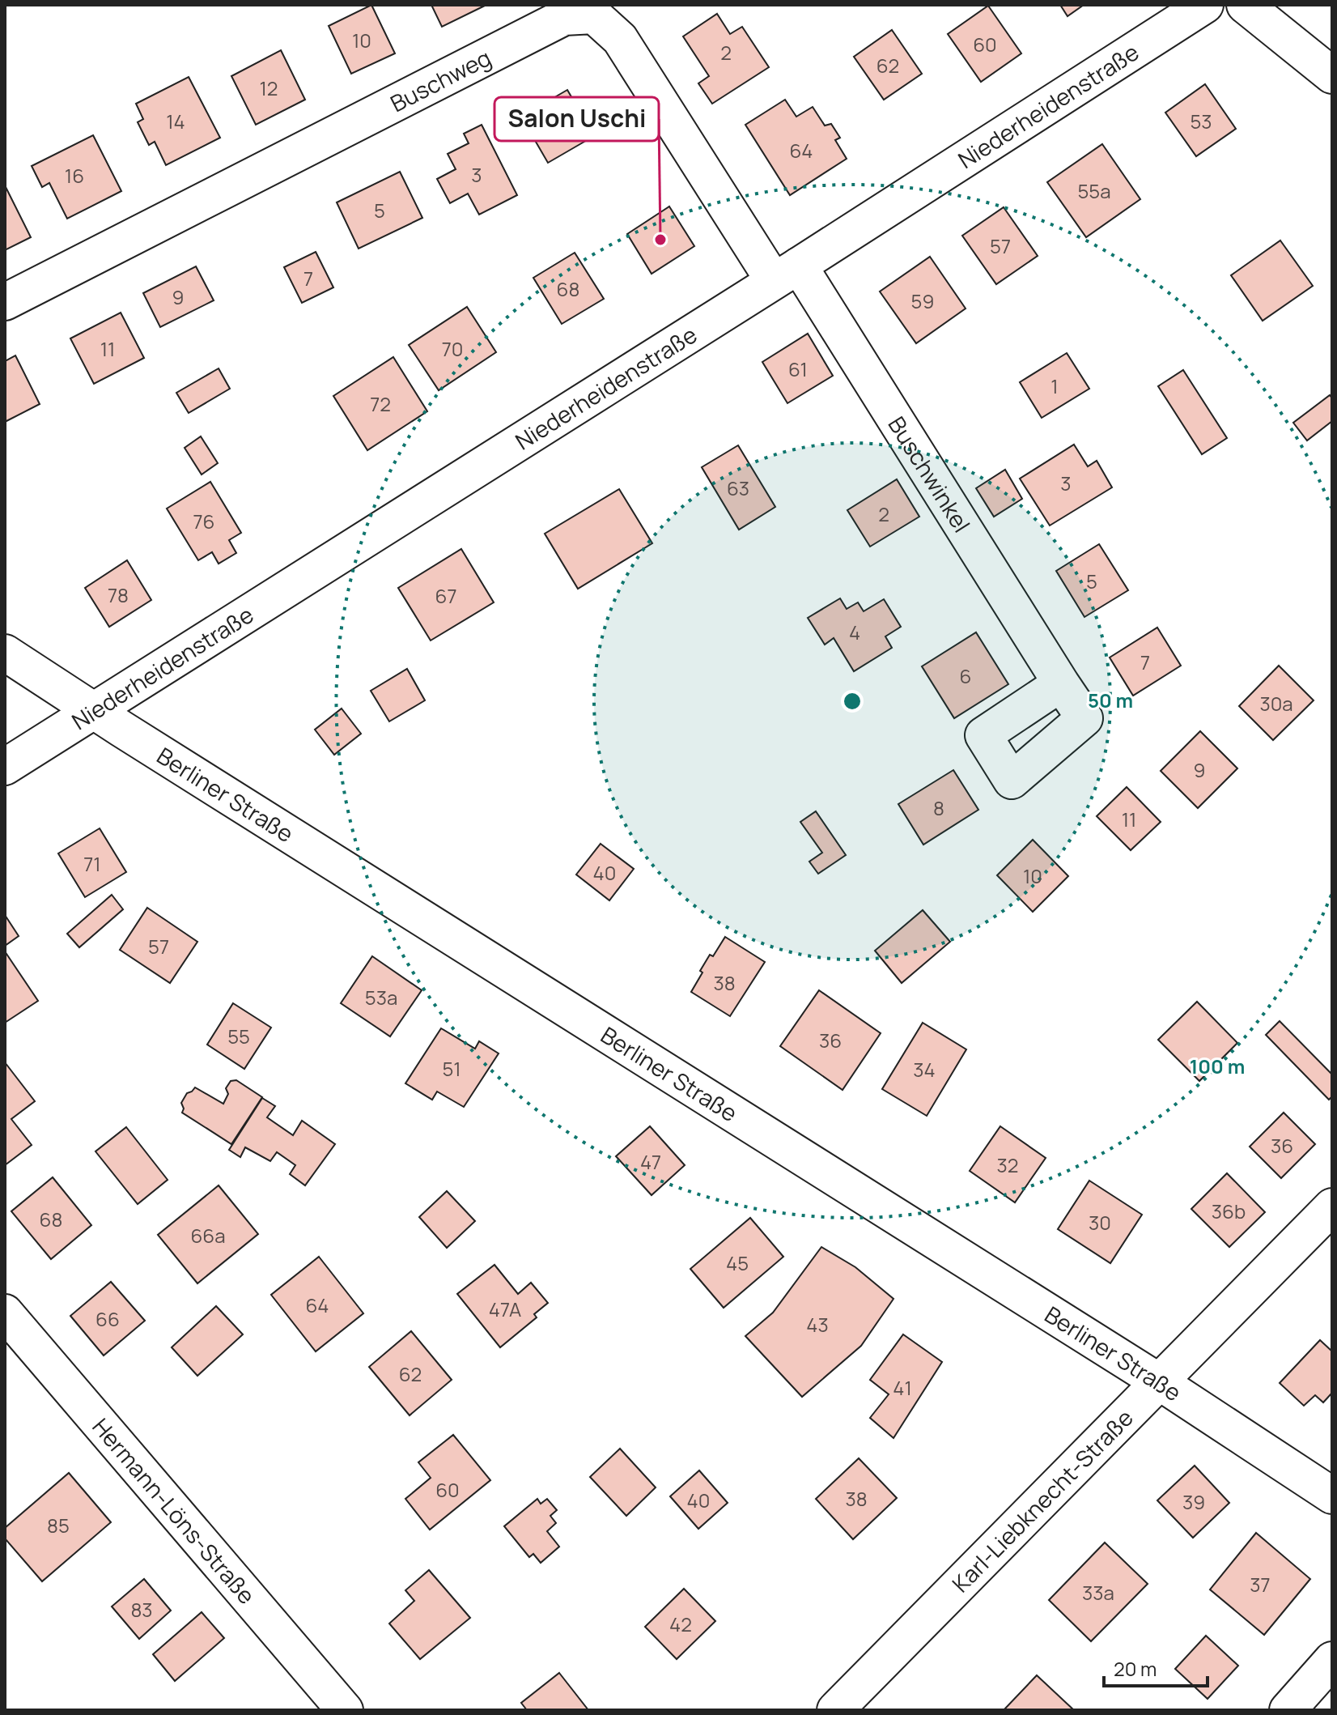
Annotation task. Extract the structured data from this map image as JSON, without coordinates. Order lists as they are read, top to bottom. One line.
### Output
{"streets":{"street":["Buschweg","Niederheidenstraße","Buschwinkel","Berliner Straße","Karl-Liebknecht-Straße","Hermann-Löns-Straße"]},"crossings":[["Buschweg","Niederheidenstraße"],["Buschweg","Buschwinkel"],["Niederheidenstraße","Buschwinkel"],["Niederheidenstraße","Berliner Straße"],["Berliner Straße","Karl-Liebknecht-Straße"]],"places":["Salon Uschi"],"house_numbers":["10","60","2","62","12","14","53","64","3","16","55a","5","57","7","68","9","59","11","70","61","1","72","3","63","2","76","5","78","67","4","7","6","30a","9","8","11","71","40","10","57","38","53a","55","36","51","34","36","47","32","36b","68","30","66a","45","64","47A","66","43","62","41","60","38","40","39","85","37","33a","83","42"],"scale_bar":"20 m","rings":["50 m","100 m"]}
